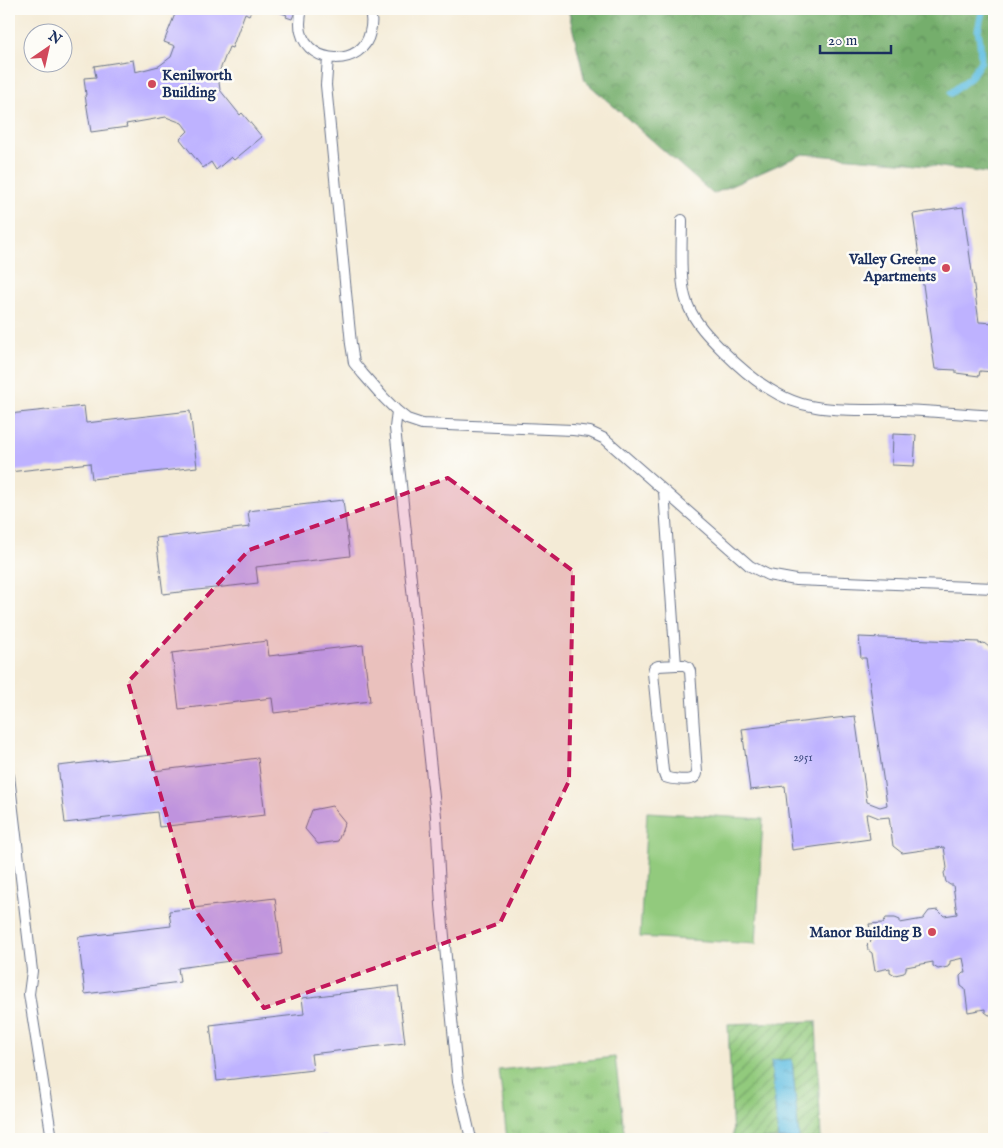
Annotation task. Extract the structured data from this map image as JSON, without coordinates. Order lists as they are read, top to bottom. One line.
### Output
{"places":["Kenilworth Building","Valley Greene Apartments","Manor Building B"],"house_numbers":["2951"],"scale_bar":"20 m","north":"top right"}
